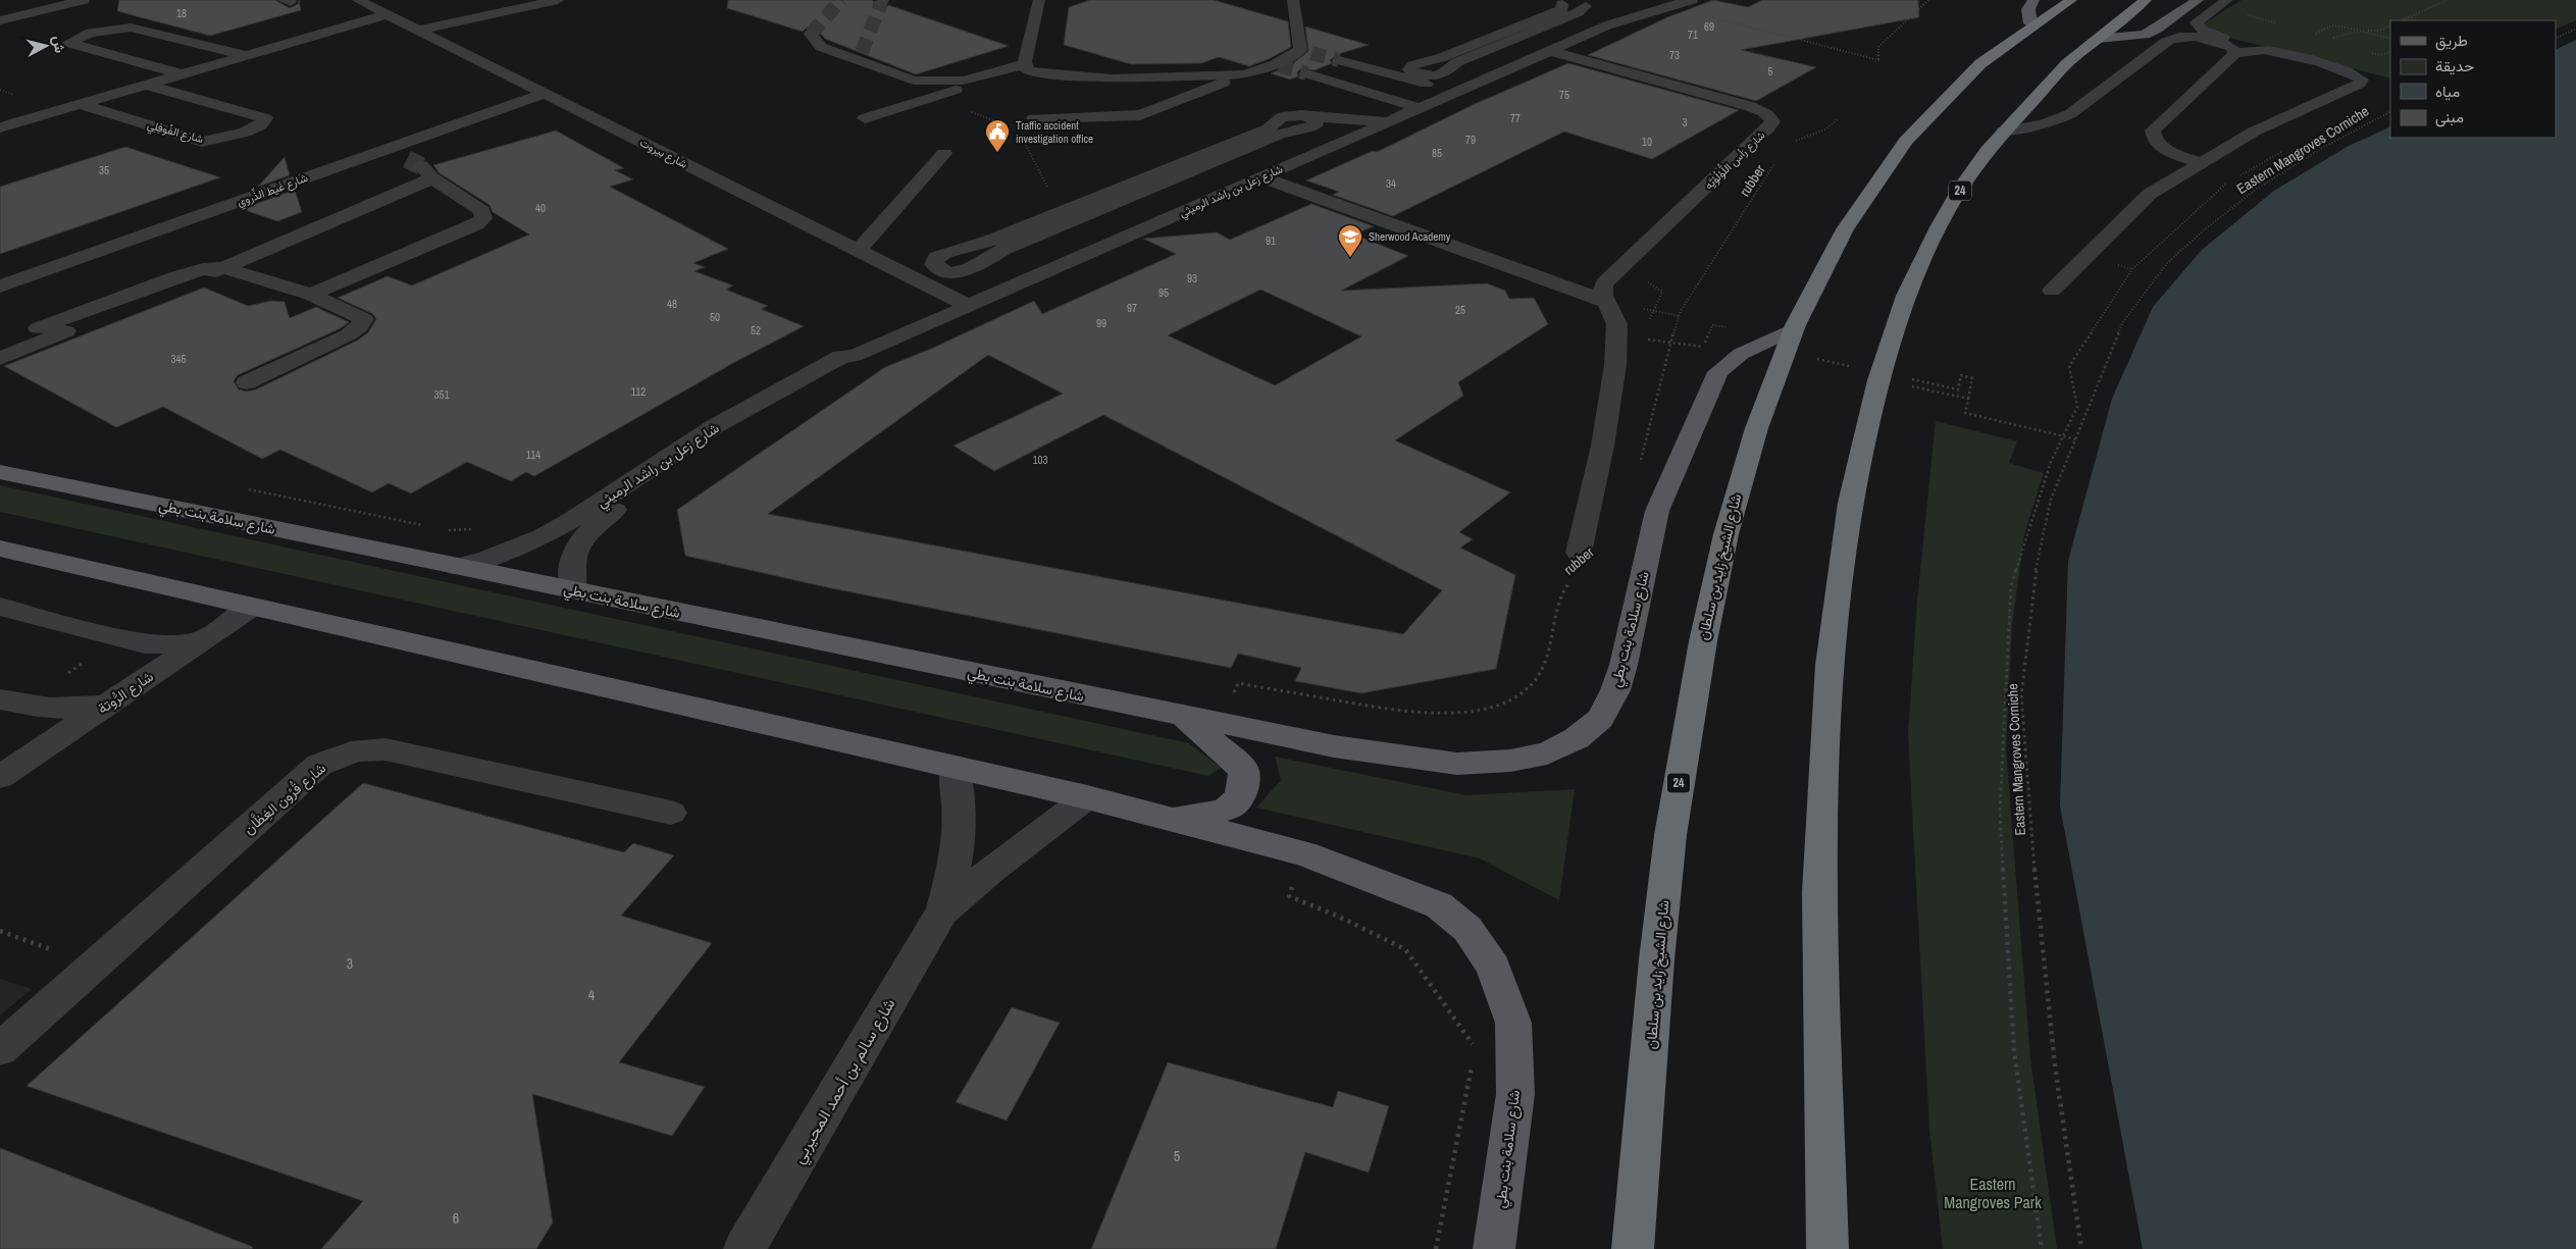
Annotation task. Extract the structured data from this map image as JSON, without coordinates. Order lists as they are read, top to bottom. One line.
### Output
{"streets":{"highway":["24","شارع الشيخ زايد بن سلطان"],"main road":["شارع سلامة بنت بطي"],"street":["شارع الفُوفِلِي","شارع بيروت","شارع رَأس اللُّؤلُؤيَّه","شارع غَيط الذِّروي","شارع زعل بن راشد الرميثي","شارع الرُّوتة","شارع قُرُون الغِظَّان","شارع سالم بن أحمد المحيربي"],"path":["Eastern Mangroves Corniche","rubber"]},"crossings":[["شارع بيروت","شارع غَيط الذِّروي"],["شارع بيروت","شارع زعل بن راشد الرميثي"],["شارع رَأس اللُّؤلُؤيَّه","شارع زعل بن راشد الرميثي"],["شارع زعل بن راشد الرميثي","شارع سلامة بنت بطي"],["شارع سلامة بنت بطي","شارع الشيخ زايد بن سلطان"],["شارع سلامة بنت بطي","شارع الرُّوتة"],["شارع سلامة بنت بطي","شارع سالم بن أحمد المحيربي"]],"parks":["Eastern Mangroves Park"],"places":{"public building":["Traffic accident investigation office"],"school or university":["Sherwood Academy"]},"house_numbers":["18","69","71","73","5","75","77","3","79","10","85","35","34","40","91","93","95","48","97","25","50","99","52","345","112","351","114","103","3","4","5","6"],"legend":["طريق","حديقة","مياه","مبنى"],"north":"right"}
